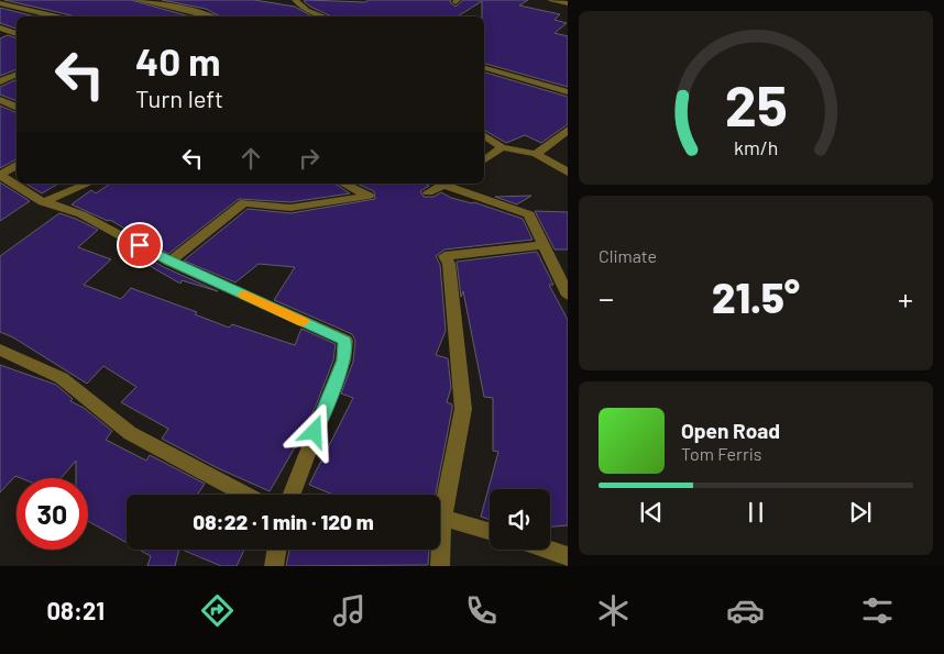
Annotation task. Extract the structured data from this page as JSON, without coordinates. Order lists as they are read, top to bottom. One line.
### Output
{"page":{"turn":["40 m","Turn left"],"tile":"Climate","heat":["−","21.5°","+"],"song":["Open Road","Tom Ferris"],"limit":"30","trip":"08:22 · 1 min · 120 m","tabs":"08:21","gauge":["25","km/h"]}}
